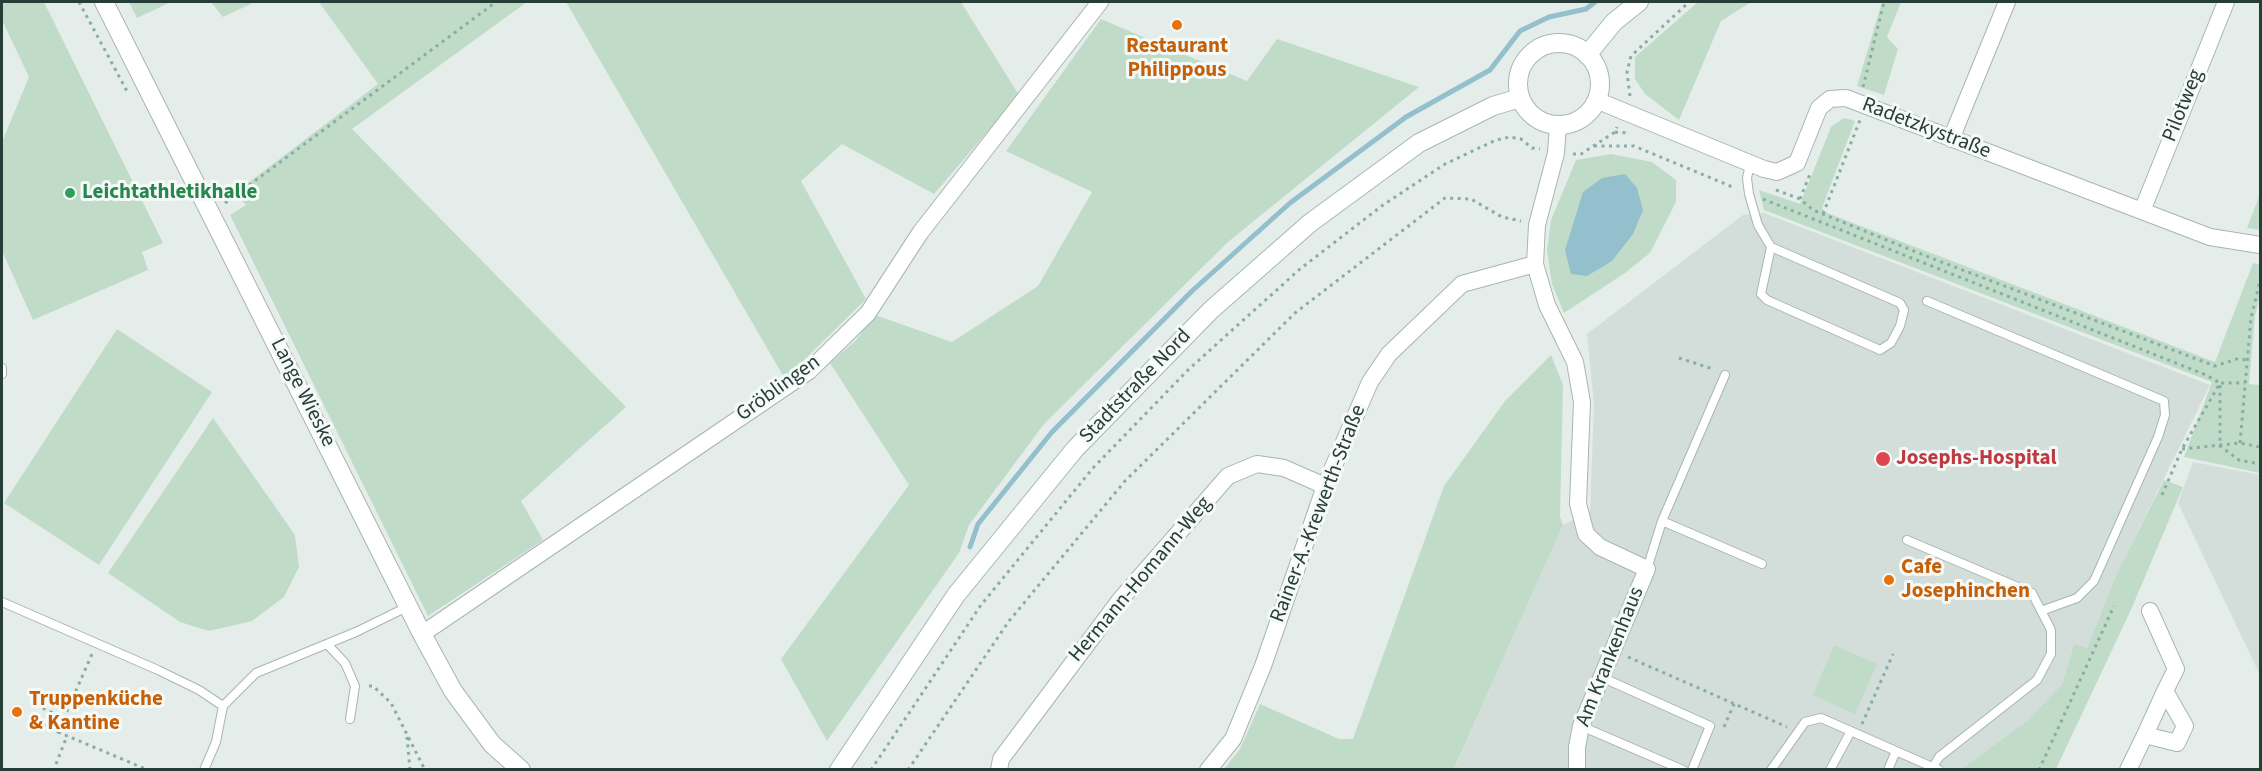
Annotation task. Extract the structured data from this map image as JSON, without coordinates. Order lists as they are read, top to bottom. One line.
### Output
{"streets":{"main road":["Stadtstraße Nord","Lange Wieske"],"street":["Pilotweg","Radetzkystraße","Gröblingen","Rainer-A.-Krewerth-Straße","Hermann-Homann-Weg","Am Krankenhaus"]},"crossings":[["Pilotweg","Radetzkystraße"],["Radetzkystraße","Stadtstraße Nord"],["Radetzkystraße","Am Krankenhaus"],["Stadtstraße Nord","Am Krankenhaus"],["Gröblingen","Lange Wieske"],["Rainer-A.-Krewerth-Straße","Hermann-Homann-Weg"],["Rainer-A.-Krewerth-Straße","Am Krankenhaus"]],"places":["Restaurant Philippous","Leichtathletikhalle","Josephs-Hospital","Cafe Josephinchen","Truppenküche & Kantine"]}
